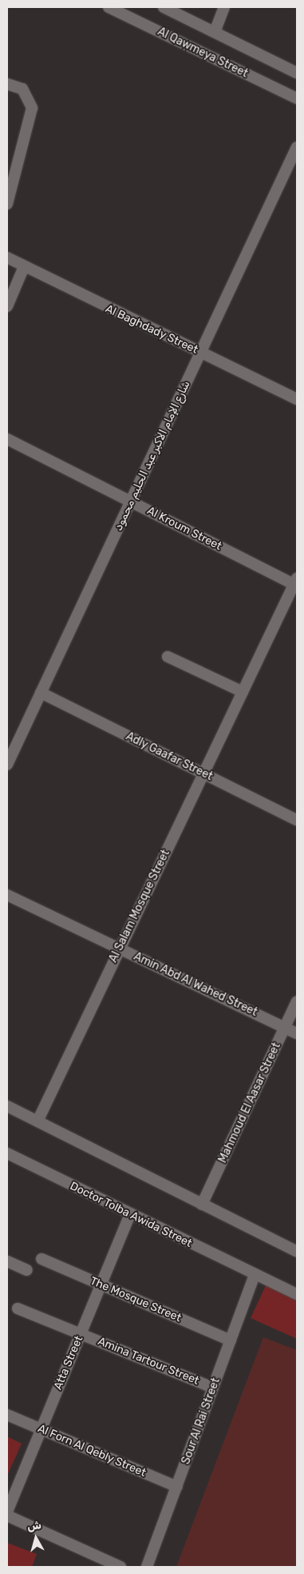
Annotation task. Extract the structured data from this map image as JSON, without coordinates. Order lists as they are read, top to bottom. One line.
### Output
{"streets":{"street":["Al Qawmeya Street","Al Baghdady Street","شارع الإمام الاكبر عبد الحليم محمود","Al Kroum Street","Adly Gaafar Street","Al Salam Mosque Street","Amin Abd Al Wahed Street","Mahmoud El Aasar Street","Doctor Tolba Awida Street","The Mosque Street","Amina Tartour Street","Atta Street","Sour Al Rai Street","Al Forn Al Qebly Street"]},"crossings":[["Al Baghdady Street","شارع الإمام الاكبر عبد الحليم محمود"],["شارع الإمام الاكبر عبد الحليم محمود","Al Kroum Street"],["شارع الإمام الاكبر عبد الحليم محمود","Adly Gaafar Street"],["Al Kroum Street","Al Salam Mosque Street"],["Adly Gaafar Street","Al Salam Mosque Street"],["Al Salam Mosque Street","Amin Abd Al Wahed Street"],["Amin Abd Al Wahed Street","Mahmoud El Aasar Street"],["Doctor Tolba Awida Street","Atta Street"],["Doctor Tolba Awida Street","Sour Al Rai Street"],["The Mosque Street","Atta Street"],["The Mosque Street","Sour Al Rai Street"],["Amina Tartour Street","Atta Street"],["Amina Tartour Street","Sour Al Rai Street"],["Atta Street","Al Forn Al Qebly Street"],["Sour Al Rai Street","Al Forn Al Qebly Street"]],"north":"top"}
